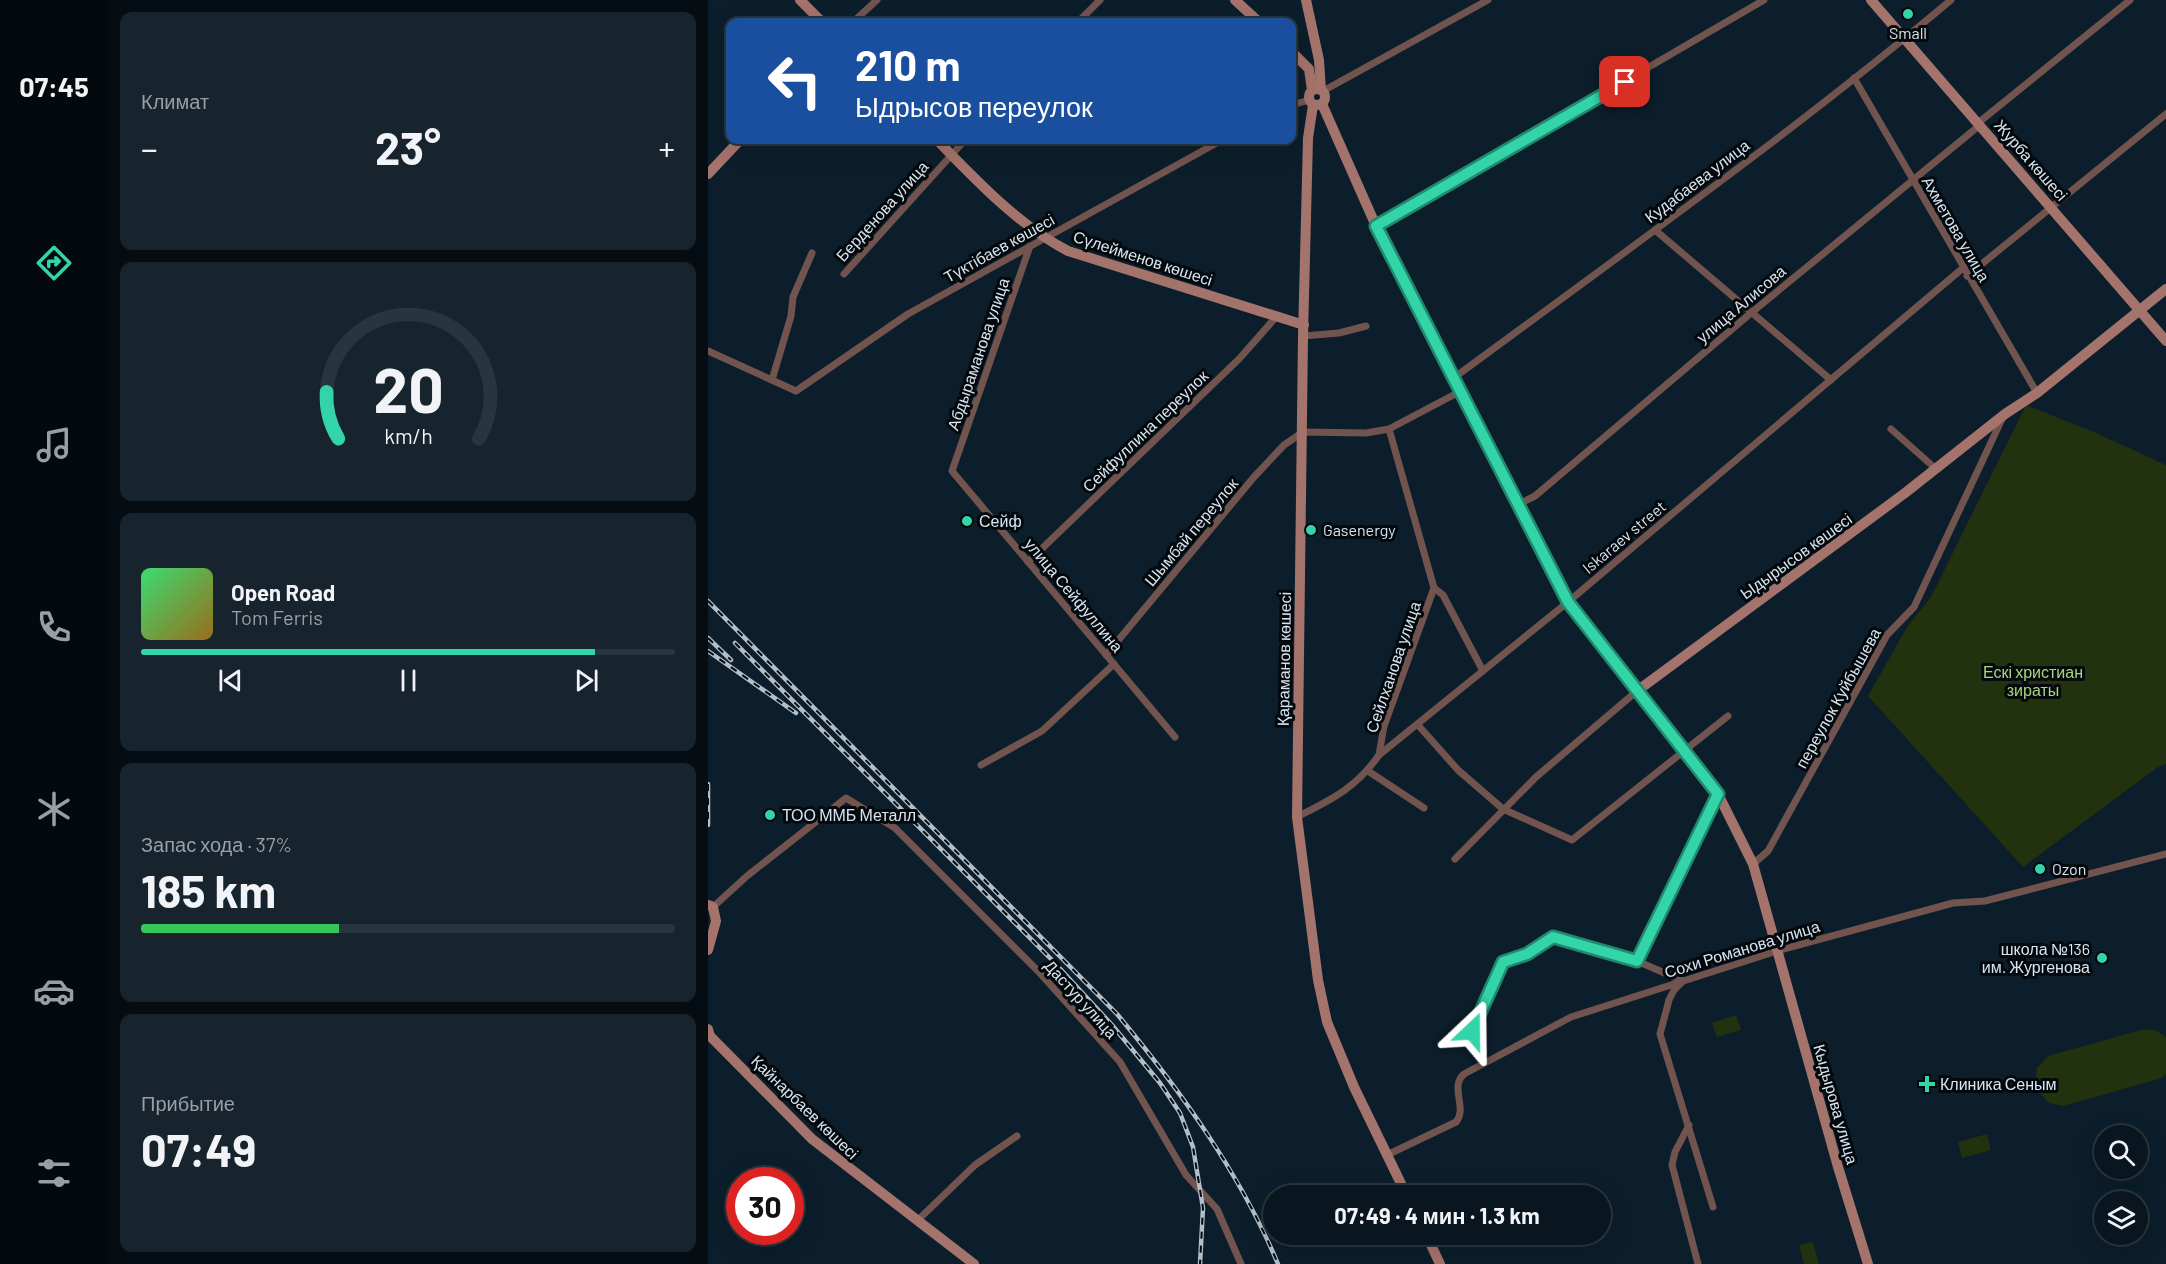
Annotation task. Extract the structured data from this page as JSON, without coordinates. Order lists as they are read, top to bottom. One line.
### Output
{"streets":{"street":["Журба көшесі","Кудабаева улица","Берденова улица","Ахметова улица","Түктібаев көшесі","Сүлейменов көшесі","улица Алисова","Абдыраманова улица","Сейфуллина переулок","Шымбай переулок","Iskaraev street","Ыдырысов көшесі","улица Сейфуллина","Қараманов көшесі","Сейлханова улица","переулок Куйбышева","Сохи Романова улица","Дастур улица","Кыдырова улица","Қайнарбаев көшесі"]},"crossings":[["Журба көшесі","Кудабаева улица"],["Журба көшесі","улица Алисова"],["Журба көшесі","Ыдырысов көшесі"],["Кудабаева улица","Ахметова улица"],["Кудабаева улица","Кыдырова улица"],["Берденова улица","Сүлейменов көшесі"],["Ахметова улица","улица Алисова"],["Ахметова улица","Iskaraev street"],["Ахметова улица","Ыдырысов көшесі"],["Түктібаев көшесі","Сүлейменов көшесі"],["Түктібаев көшесі","Абдыраманова улица"],["Сүлейменов көшесі","Сейфуллина переулок"],["Сүлейменов көшесі","Қараманов көшесі"],["улица Алисова","Кыдырова улица"],["Абдыраманова улица","улица Сейфуллина"],["Сейфуллина переулок","улица Сейфуллина"],["Шымбай переулок","улица Сейфуллина"],["Шымбай переулок","Қараманов көшесі"],["Iskaraev street","Қараманов көшесі"],["Iskaraev street","Сейлханова улица"],["Iskaraev street","Кыдырова улица"],["Ыдырысов көшесі","переулок Куйбышева"],["Ыдырысов көшесі","Кыдырова улица"],["Қараманов көшесі","Сохи Романова улица"],["Қараманов көшесі","Кыдырова улица"],["переулок Куйбышева","Кыдырова улица"],["Сохи Романова улица","Кыдырова улица"]],"parks":["Ескі христиан зираты"],"places":{"other":["Small","Сейф","Gasenergy","ТОО ММБ Металл","Ozon","школа №136 им. Жургенова"],"health":["Клиника Сеным"]},"page":{"tabs":"07:45","tile":["Климат",["Запас хода · 37%","185 km"],["Прибытие","07:49"]],"turn":["210 m","Ыдрысов переулок"],"heat":["−","23°","+"],"song":["Open Road","Tom Ferris"],"limit":"30","trip":"07:49 · 4 мин · 1.3 km","gauge":["20","km/h"]}}
